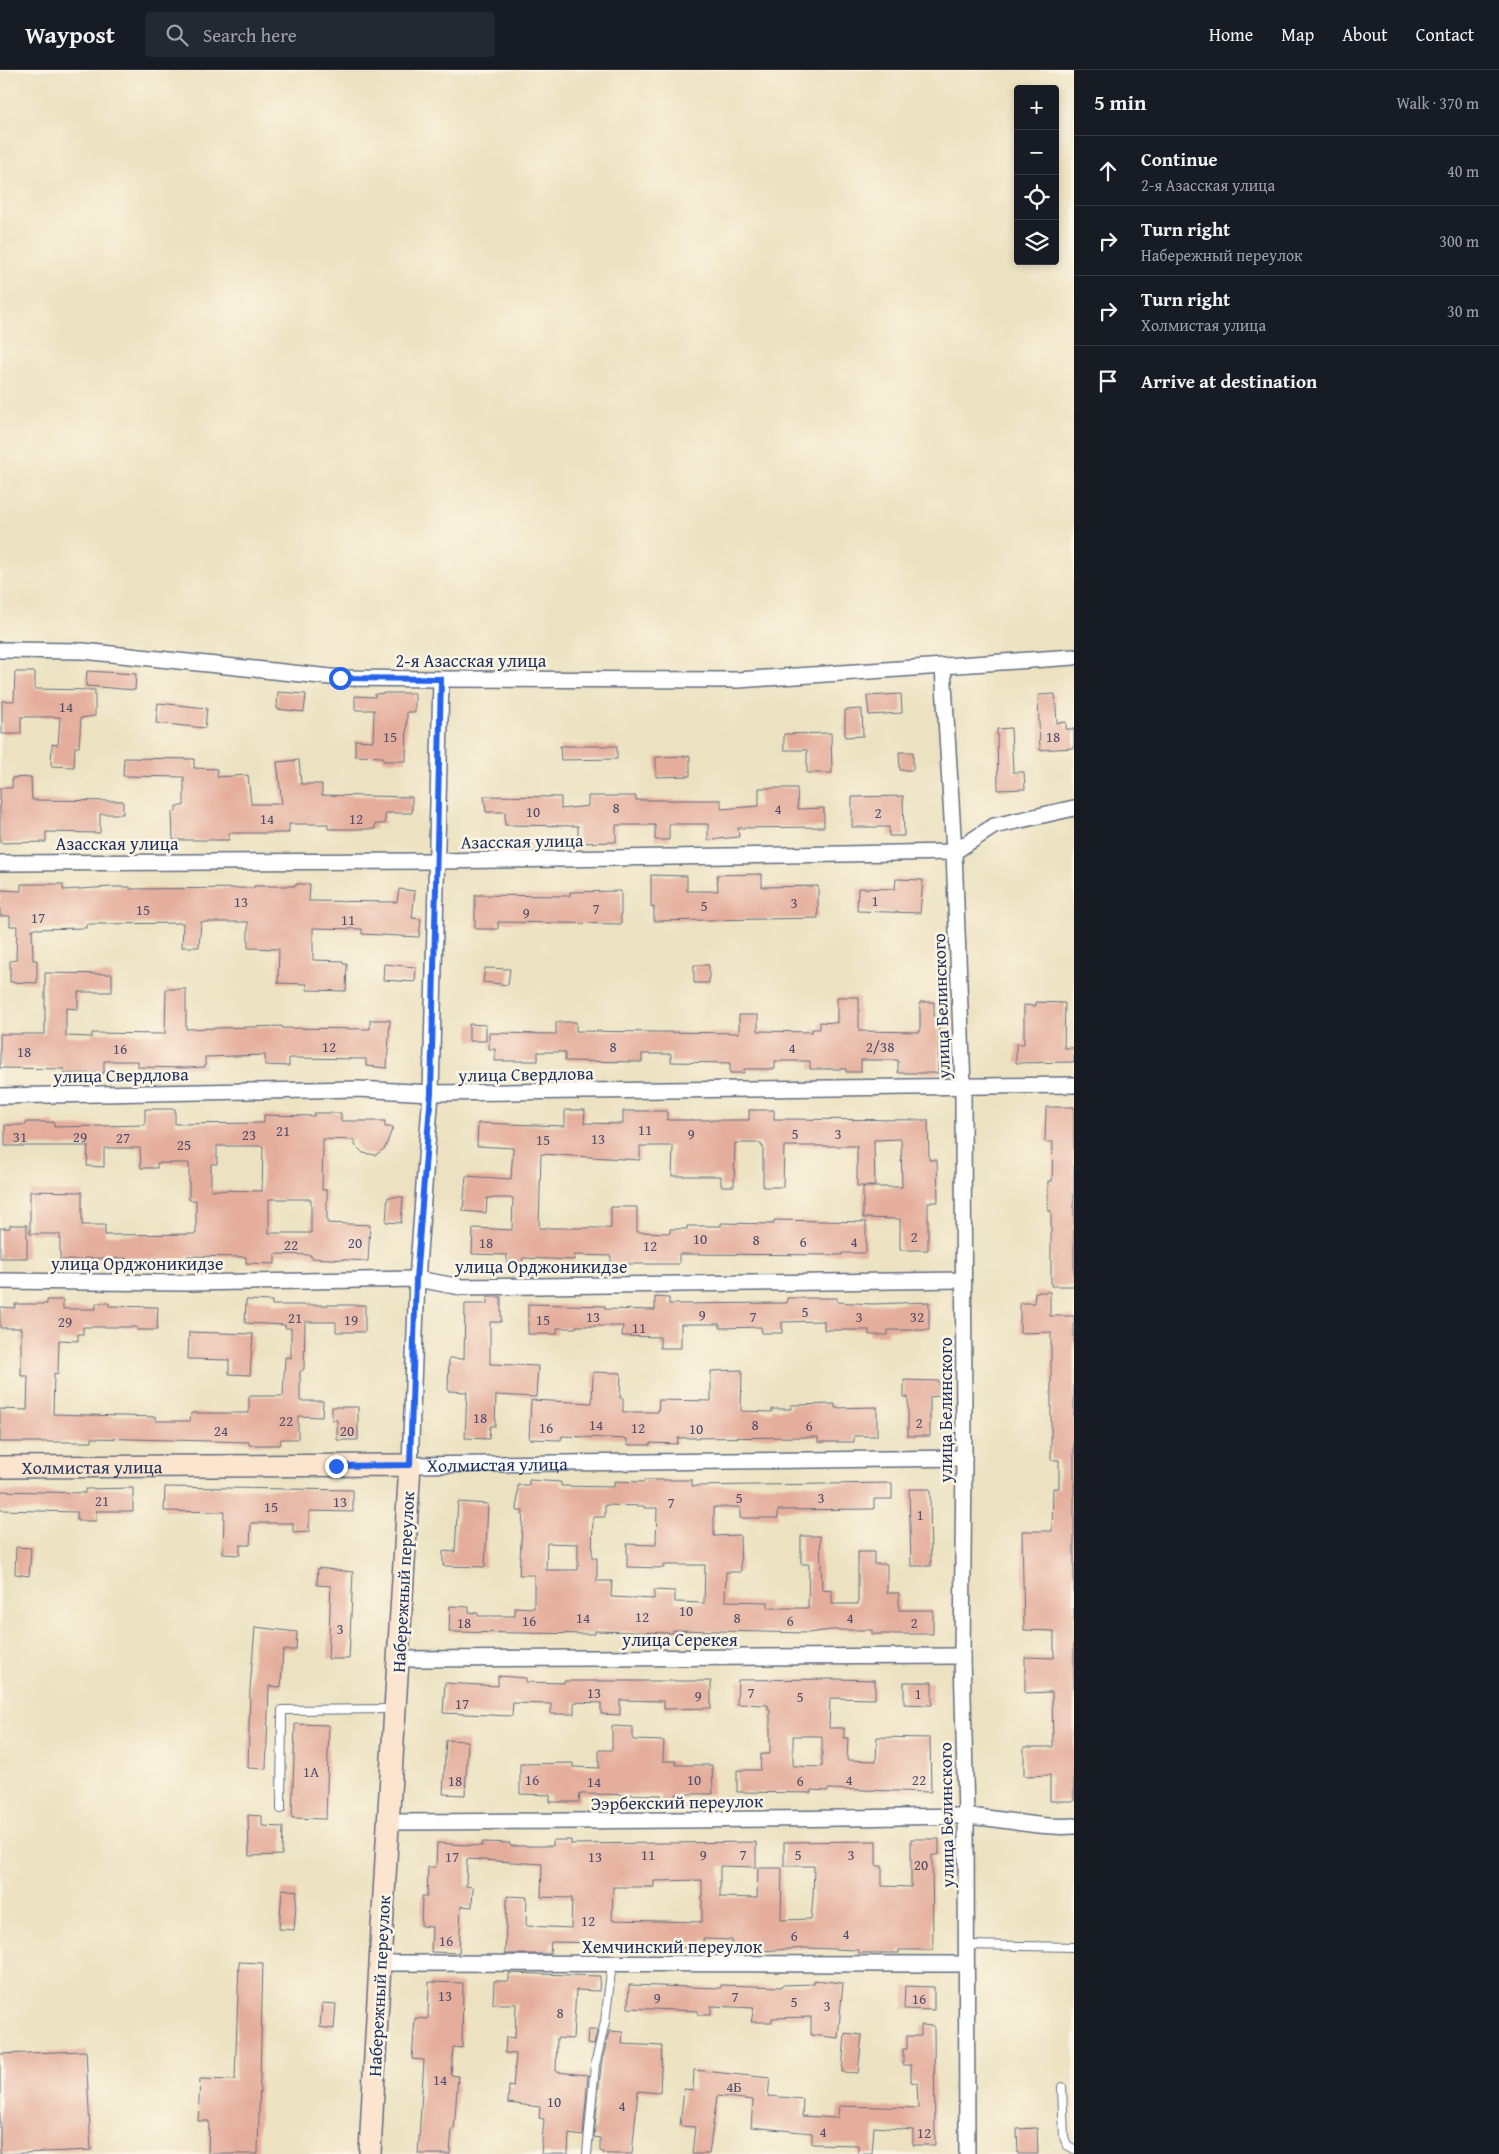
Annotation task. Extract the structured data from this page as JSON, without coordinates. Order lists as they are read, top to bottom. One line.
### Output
{"streets":{"street":["2-я Азасская улица","Азасская улица","улица Белинского","улица Свердлова","улица Орджоникидзе","Холмистая улица","Набережный переулок","улица Серекея","Ээрбекский переулок","Хемчинский переулок"]},"crossings":[["2-я Азасская улица","улица Белинского"],["2-я Азасская улица","Набережный переулок"],["Азасская улица","улица Белинского"],["Азасская улица","Набережный переулок"],["улица Белинского","улица Свердлова"],["улица Белинского","улица Орджоникидзе"],["улица Белинского","Холмистая улица"],["улица Белинского","улица Серекея"],["улица Белинского","Ээрбекский переулок"],["улица Белинского","Хемчинский переулок"],["улица Свердлова","Набережный переулок"],["улица Орджоникидзе","Набережный переулок"],["Холмистая улица","Набережный переулок"],["Набережный переулок","улица Серекея"],["Набережный переулок","Ээрбекский переулок"],["Набережный переулок","Хемчинский переулок"]],"house_numbers":["14","15","18","8","4","10","2","14","12","1","13","3","5","7","15","9","17","11","12","8","2/38","4","16","18","11","21","9","5","3","23","31","29","27","13","15","25","2","10","8","6","4","20","18","22","12","5","9","13","7","3","32","21","19","15","29","11","18","22","2","14","8","6","16","12","10","24","20","5","3","21","13","7","15","1","10","12","14","8","4","16","6","18","2","3","13","7","1","9","5","17","1А","16","10","4","22","18","6","14","11","9","7","5","3","17","13","20","12","4","6","16","13","7","9","16","5","3","8","14","4Б","10","4","4","12"],"page":{"header":"Waypost","search":"Search here","nav":["Home","Map","About","Contact"],"heading":["5 min","Walk · 370 m"],"map_buttons":["+","−"],"list":[["Continue","2-я Азасская улица","40 m"],["Turn right","Набережный переулок","300 m"],["Turn right","Холмистая улица","30 m"],"Arrive at destination"]}}
